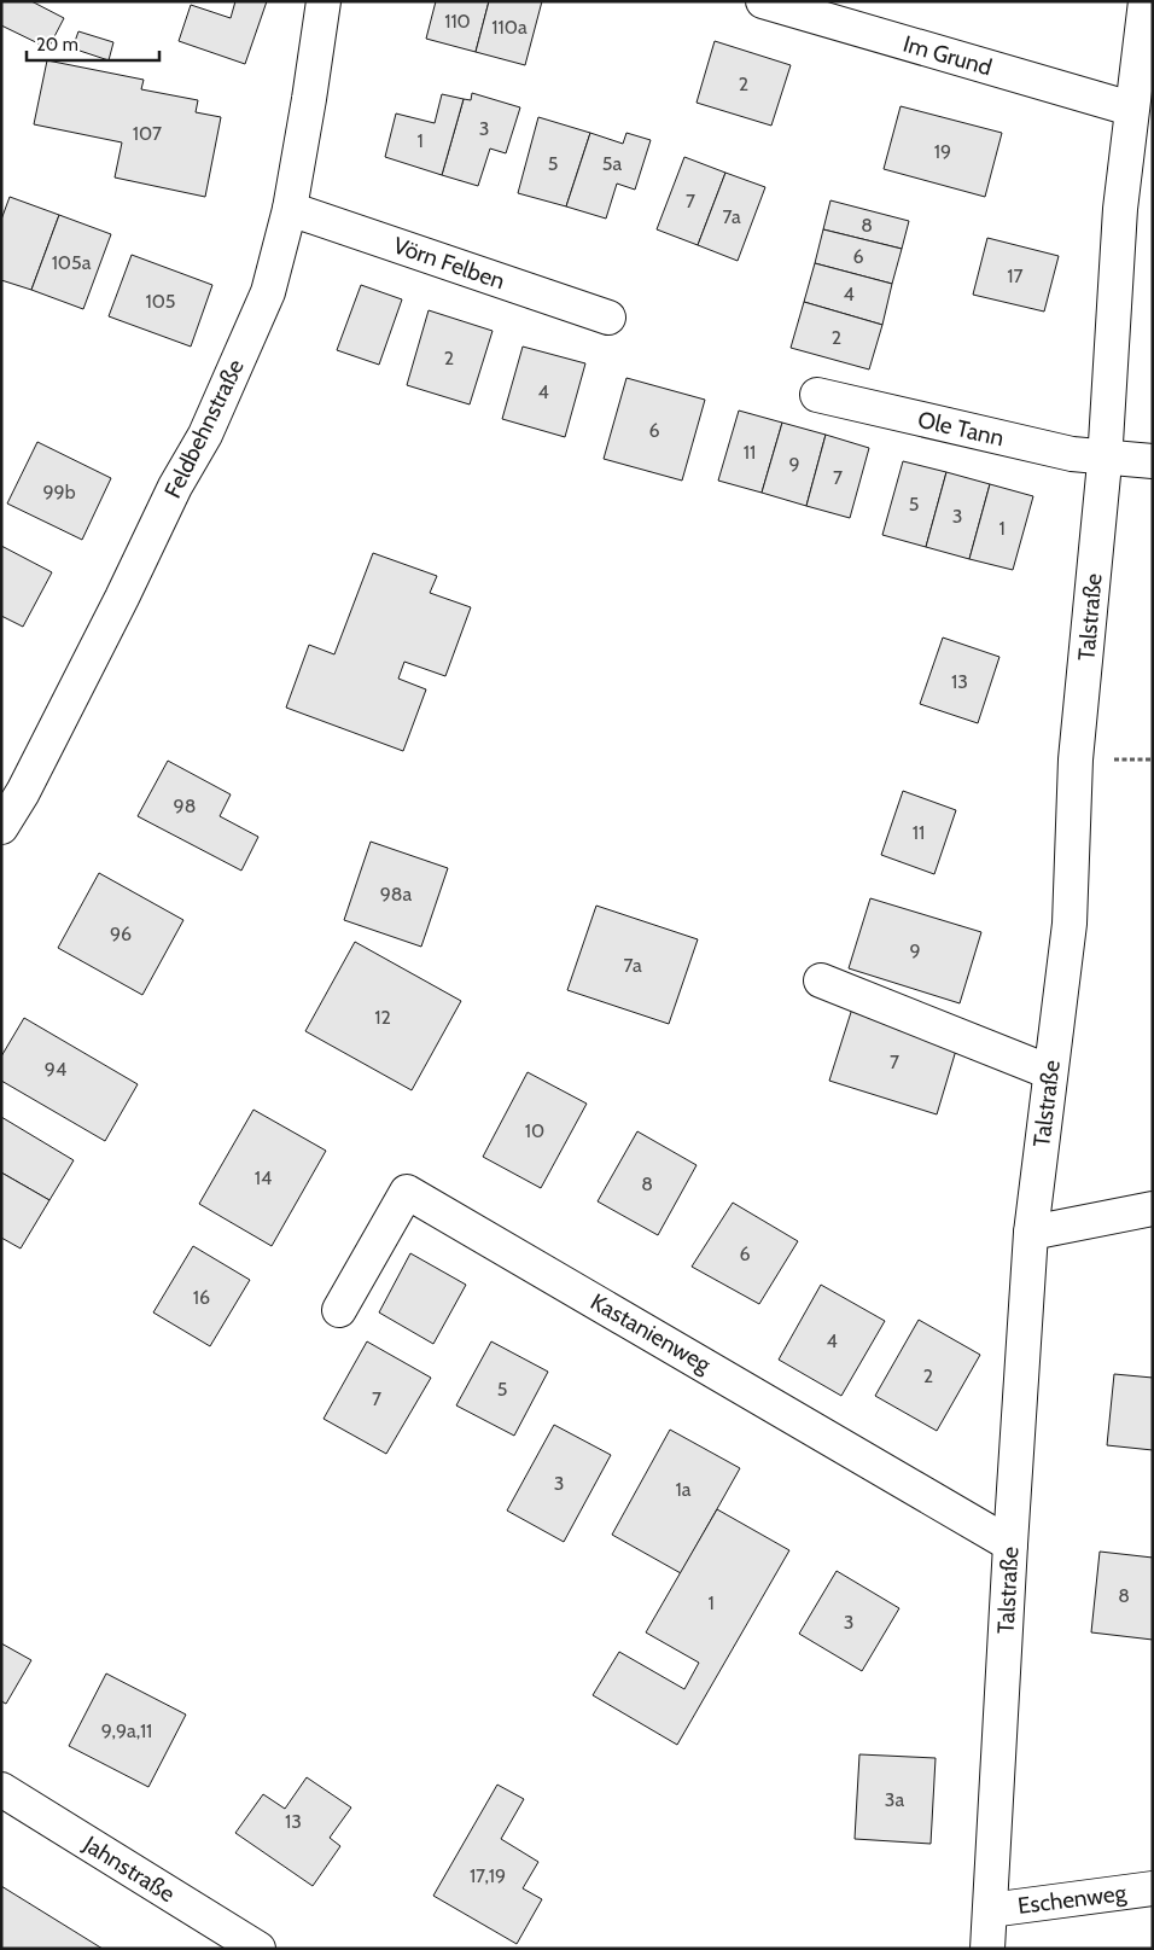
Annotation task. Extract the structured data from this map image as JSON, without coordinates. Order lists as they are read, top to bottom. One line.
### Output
{"streets":{"street":["Im Grund","Vörn Felben","Feldbehnstraße","Ole Tann","Talstraße","Kastanienweg","Jahnstraße","Eschenweg"]},"crossings":[["Im Grund","Talstraße"],["Vörn Felben","Feldbehnstraße"],["Ole Tann","Talstraße"],["Talstraße","Kastanienweg"],["Talstraße","Eschenweg"]],"house_numbers":["110","110a","2","3","107","1","19","5","5a","7","7a","8","6","105a","17","4","105","2","2","4","6","11","9","7","99b","5","3","1","13","98","11","98a","96","9","7a","12","7","94","10","14","8","6","16","4","2","5","7","3","1a","8","1","3","9,9a,11","3a","13","17,19"],"scale_bar":"20 m"}
